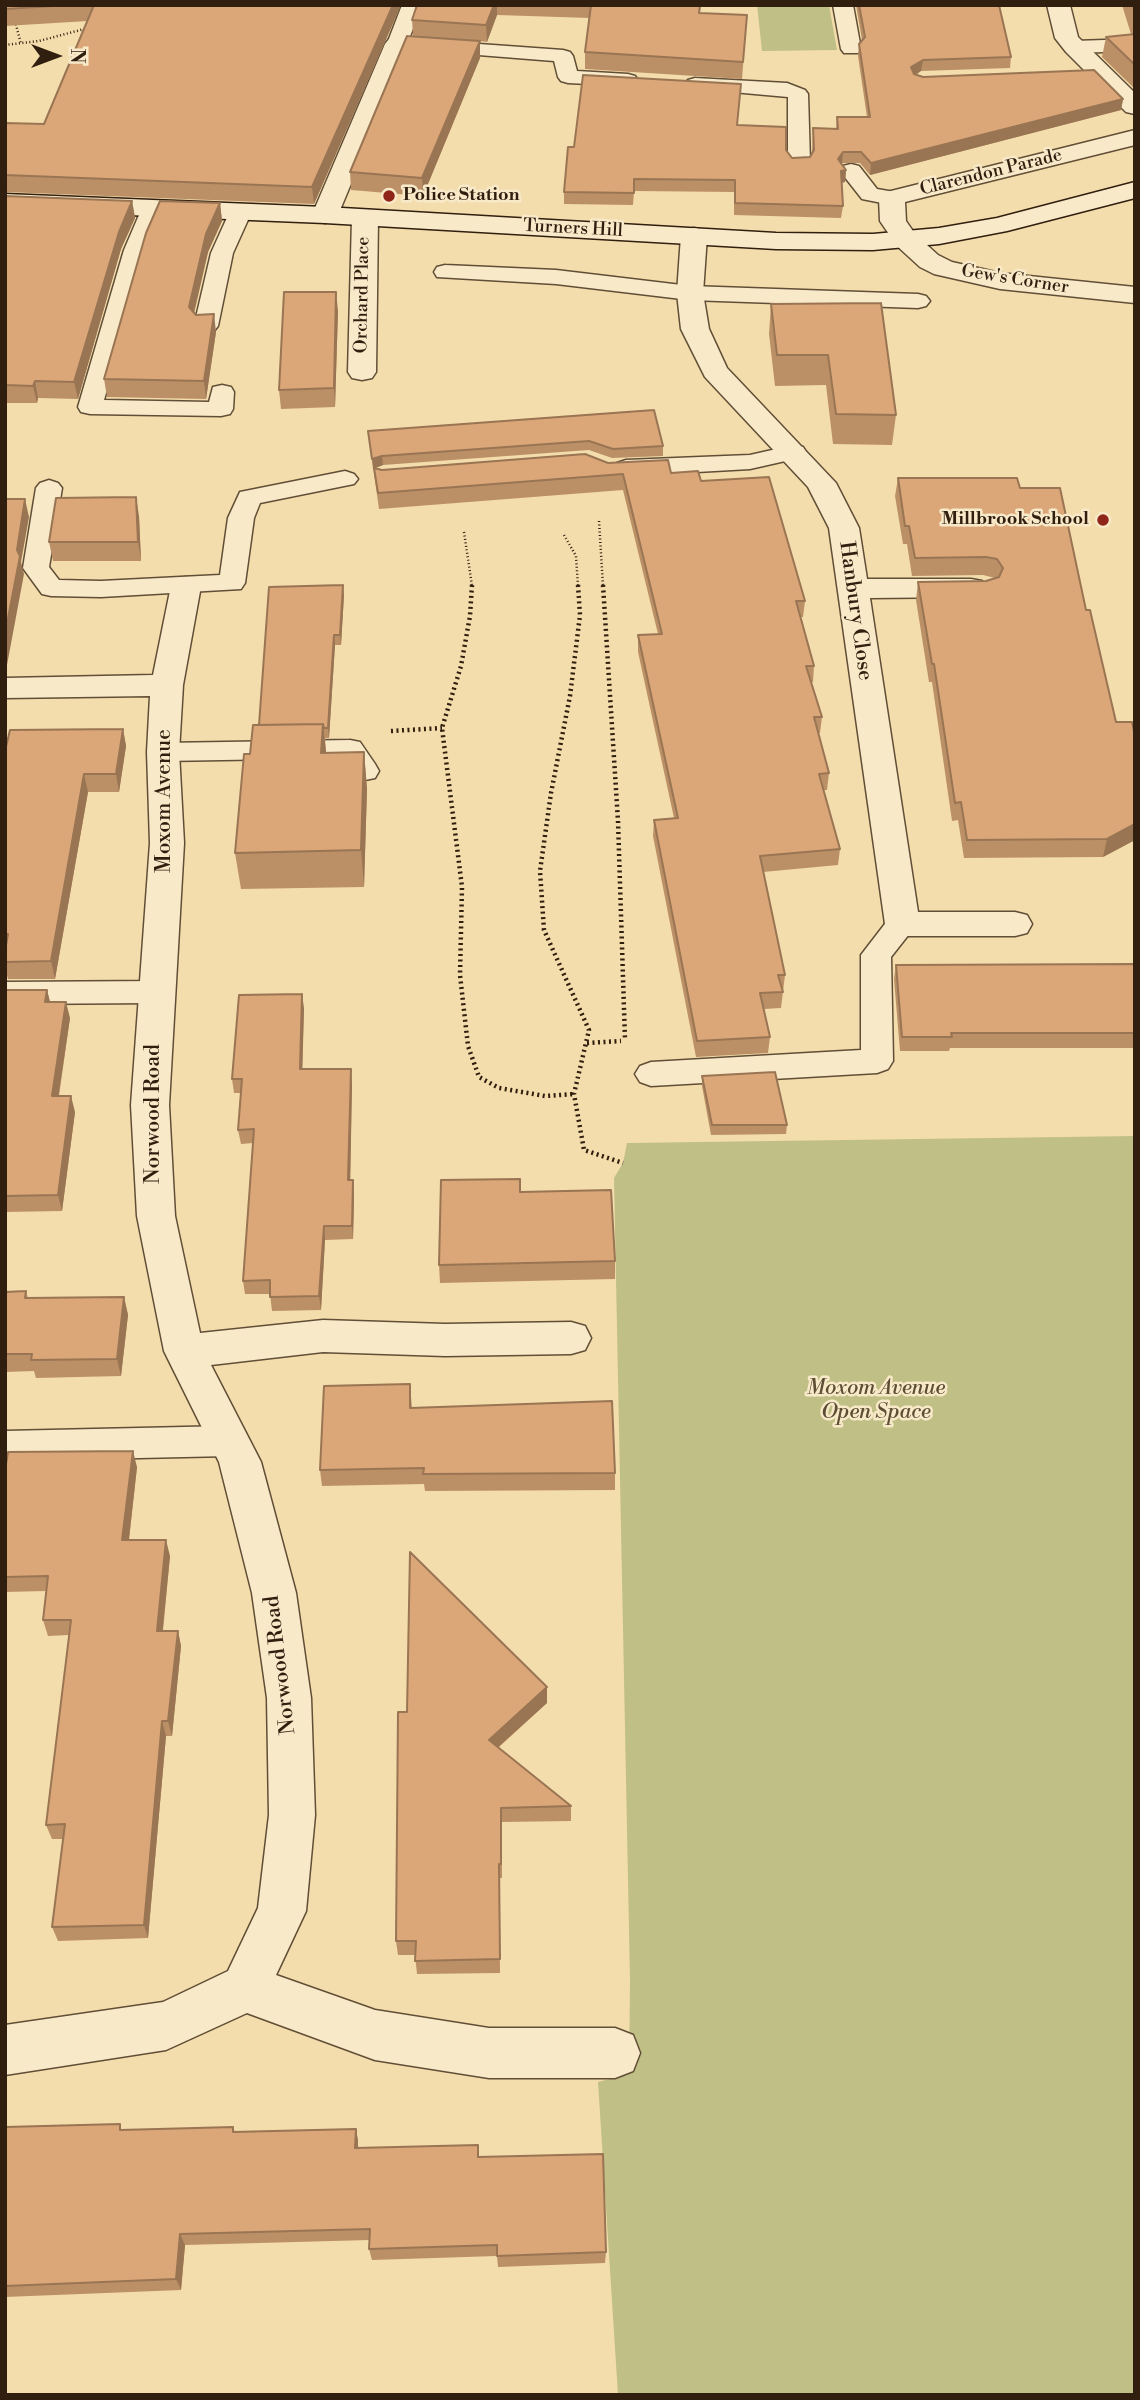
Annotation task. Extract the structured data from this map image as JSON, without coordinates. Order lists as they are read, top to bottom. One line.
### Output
{"streets":{"street":["Clarendon Parade","Turners Hill","Gew's Corner","Orchard Place","Hanbury Close","Moxom Avenue","Norwood Road"]},"crossings":[["Clarendon Parade","Turners Hill"],["Clarendon Parade","Gew's Corner"],["Turners Hill","Gew's Corner"],["Turners Hill","Orchard Place"],["Turners Hill","Hanbury Close"],["Moxom Avenue","Norwood Road"]],"parks":["Moxom Avenue Open Space"],"places":["Police Station","Millbrook School"],"north":"right"}
